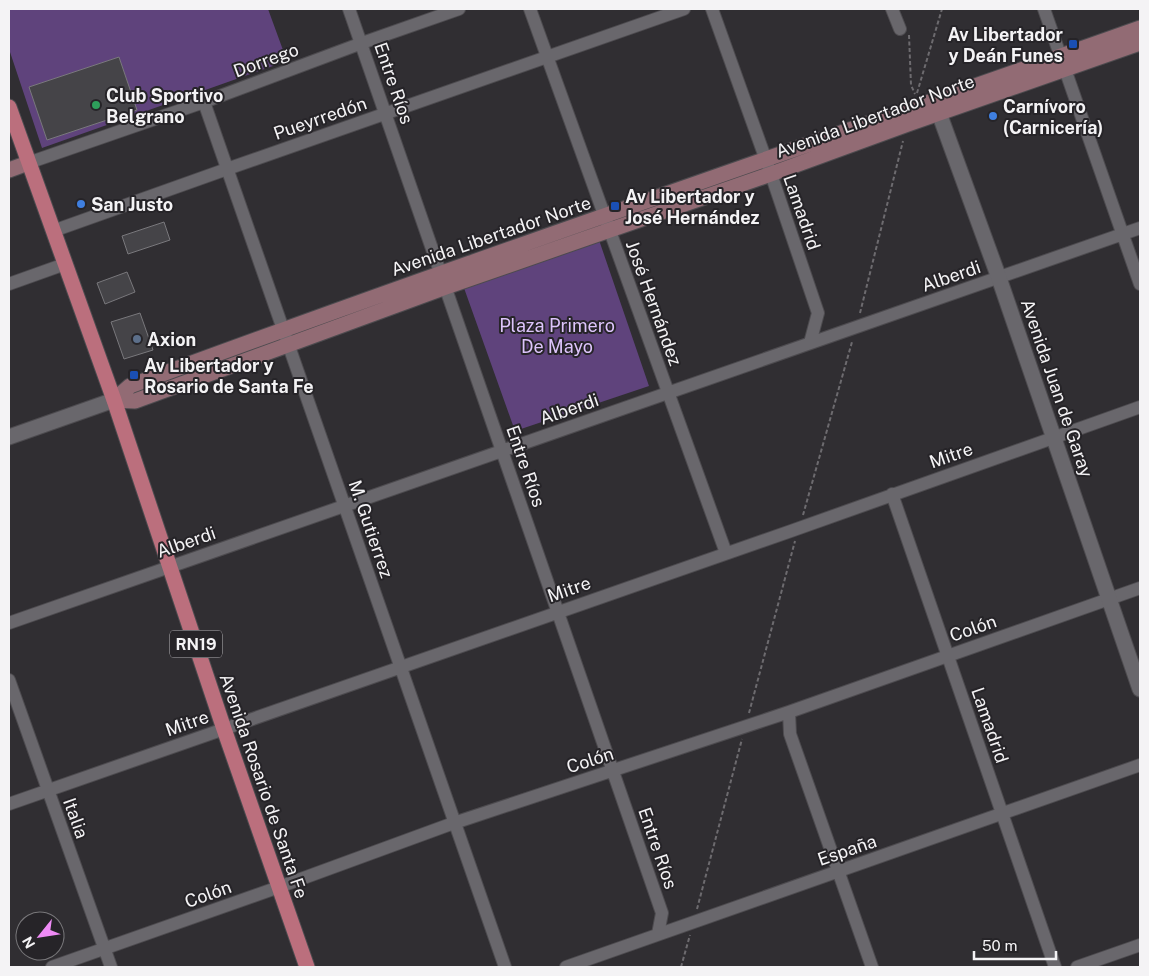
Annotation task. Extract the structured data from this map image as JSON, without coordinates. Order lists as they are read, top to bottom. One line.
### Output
{"streets":{"main road":["Avenida Libertador Norte","RN19","Avenida Rosario de Santa Fe"],"street":["Dorrego","Entre Ríos","Pueyrredón","Lamadrid","Alberdi","José Hernández","Avenida Juan de Garay","Mitre","M. Gutierrez","Colón","Italia","España"]},"crossings":[["Dorrego","Entre Ríos"],["Dorrego","M. Gutierrez"],["Dorrego","Avenida Rosario de Santa Fe"],["Entre Ríos","Avenida Libertador Norte"],["Entre Ríos","Pueyrredón"],["Entre Ríos","Alberdi"],["Entre Ríos","Mitre"],["Entre Ríos","Colón"],["Entre Ríos","España"],["Avenida Libertador Norte","Lamadrid"],["Avenida Libertador Norte","José Hernández"],["Avenida Libertador Norte","Avenida Juan de Garay"],["Avenida Libertador Norte","M. Gutierrez"],["Avenida Libertador Norte","Avenida Rosario de Santa Fe"],["Pueyrredón","José Hernández"],["Pueyrredón","M. Gutierrez"],["Pueyrredón","Avenida Rosario de Santa Fe"],["Lamadrid","Alberdi"],["Lamadrid","Mitre"],["Lamadrid","Colón"],["Lamadrid","España"],["Alberdi","José Hernández"],["Alberdi","Avenida Juan de Garay"],["Alberdi","M. Gutierrez"],["Alberdi","Avenida Rosario de Santa Fe"],["José Hernández","Mitre"],["Avenida Juan de Garay","Mitre"],["Avenida Juan de Garay","Colón"],["Mitre","M. Gutierrez"],["Mitre","Avenida Rosario de Santa Fe"],["Mitre","Italia"],["M. Gutierrez","Colón"],["Colón","Avenida Rosario de Santa Fe"],["Colón","Italia"]],"parks":["Plaza Primero De Mayo"],"places":{"transit":["Av Libertador y Deán Funes","Av Libertador y José Hernández","Av Libertador y Rosario de Santa Fe"],"other":["Club Sportivo Belgrano","Carnívoro (Carnicería)","San Justo","Axion"]},"scale_bar":"50 m","north":"bottom left"}
